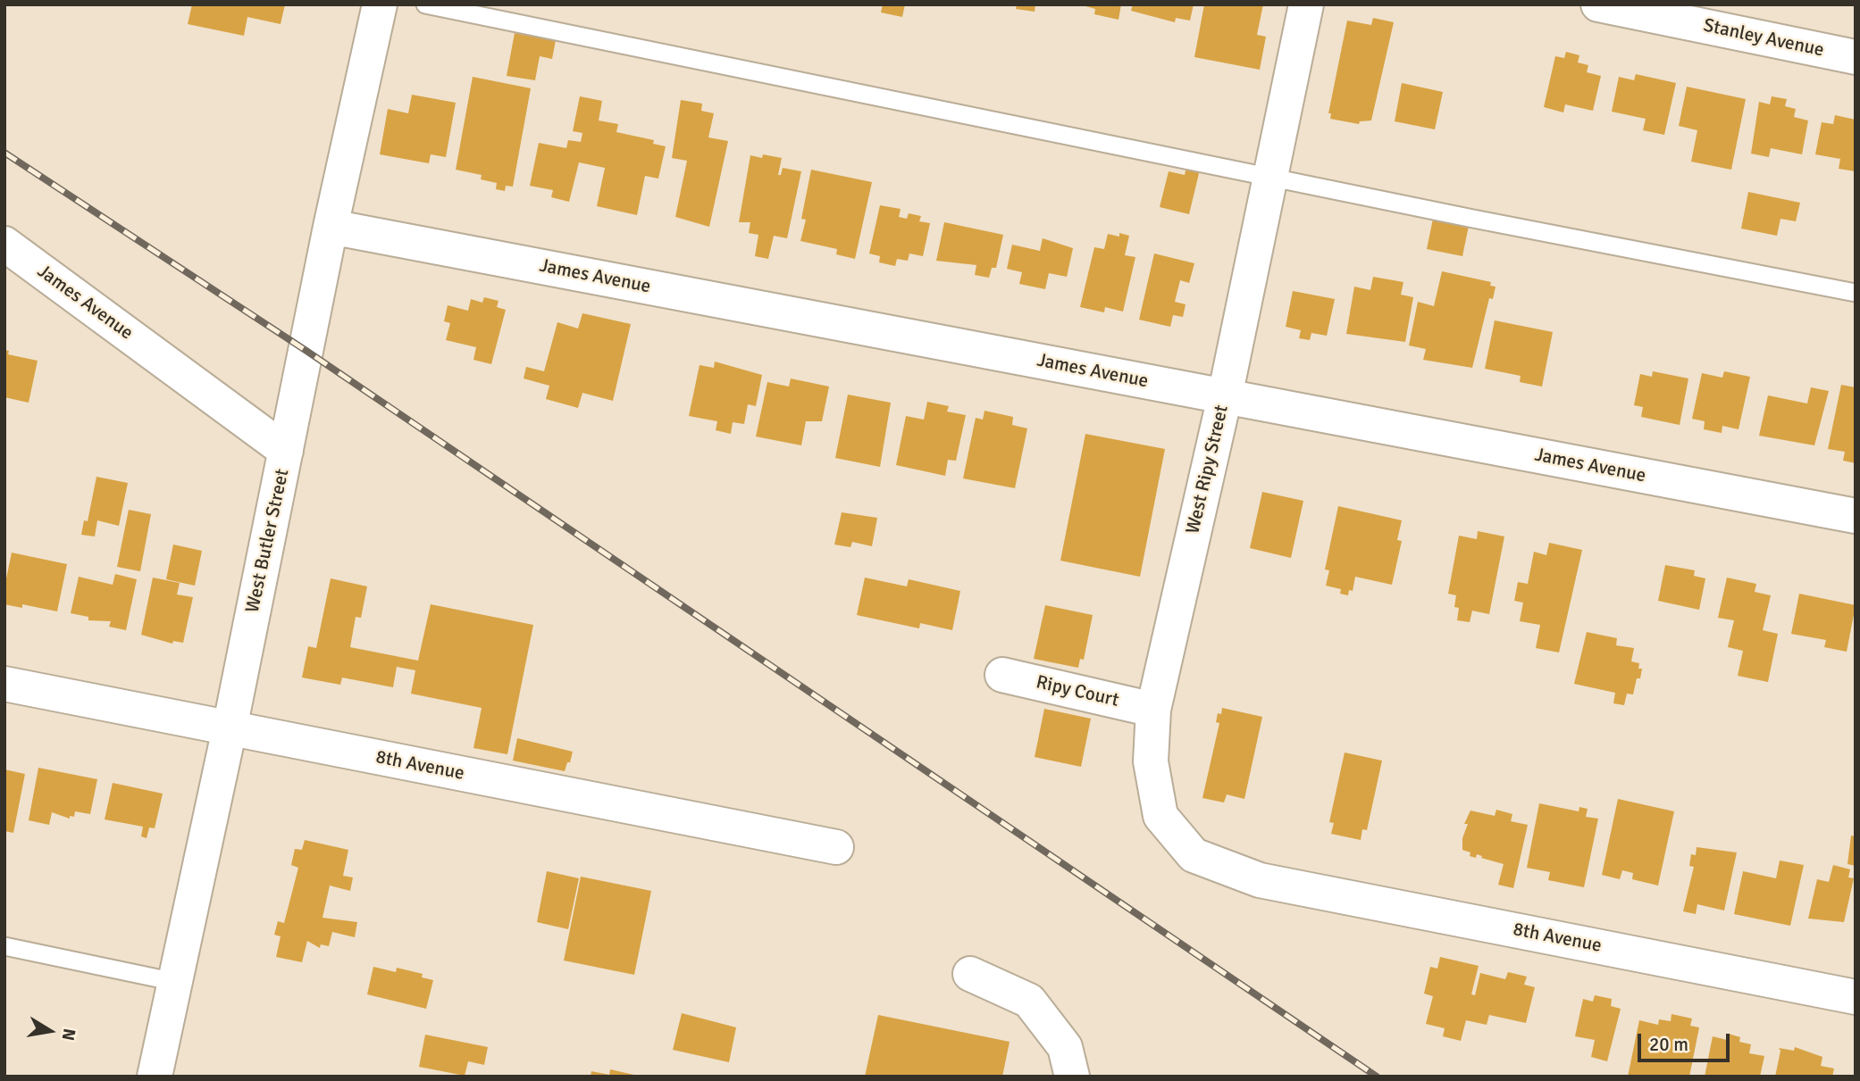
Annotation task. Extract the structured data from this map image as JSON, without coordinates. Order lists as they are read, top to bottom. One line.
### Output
{"streets":{"street":["Stanley Avenue","James Avenue","West Ripy Street","West Butler Street","Ripy Court","8th Avenue"]},"crossings":[["James Avenue","West Ripy Street"],["James Avenue","West Butler Street"],["West Ripy Street","Ripy Court"],["West Ripy Street","8th Avenue"],["West Butler Street","8th Avenue"]],"scale_bar":"20 m","north":"right"}
